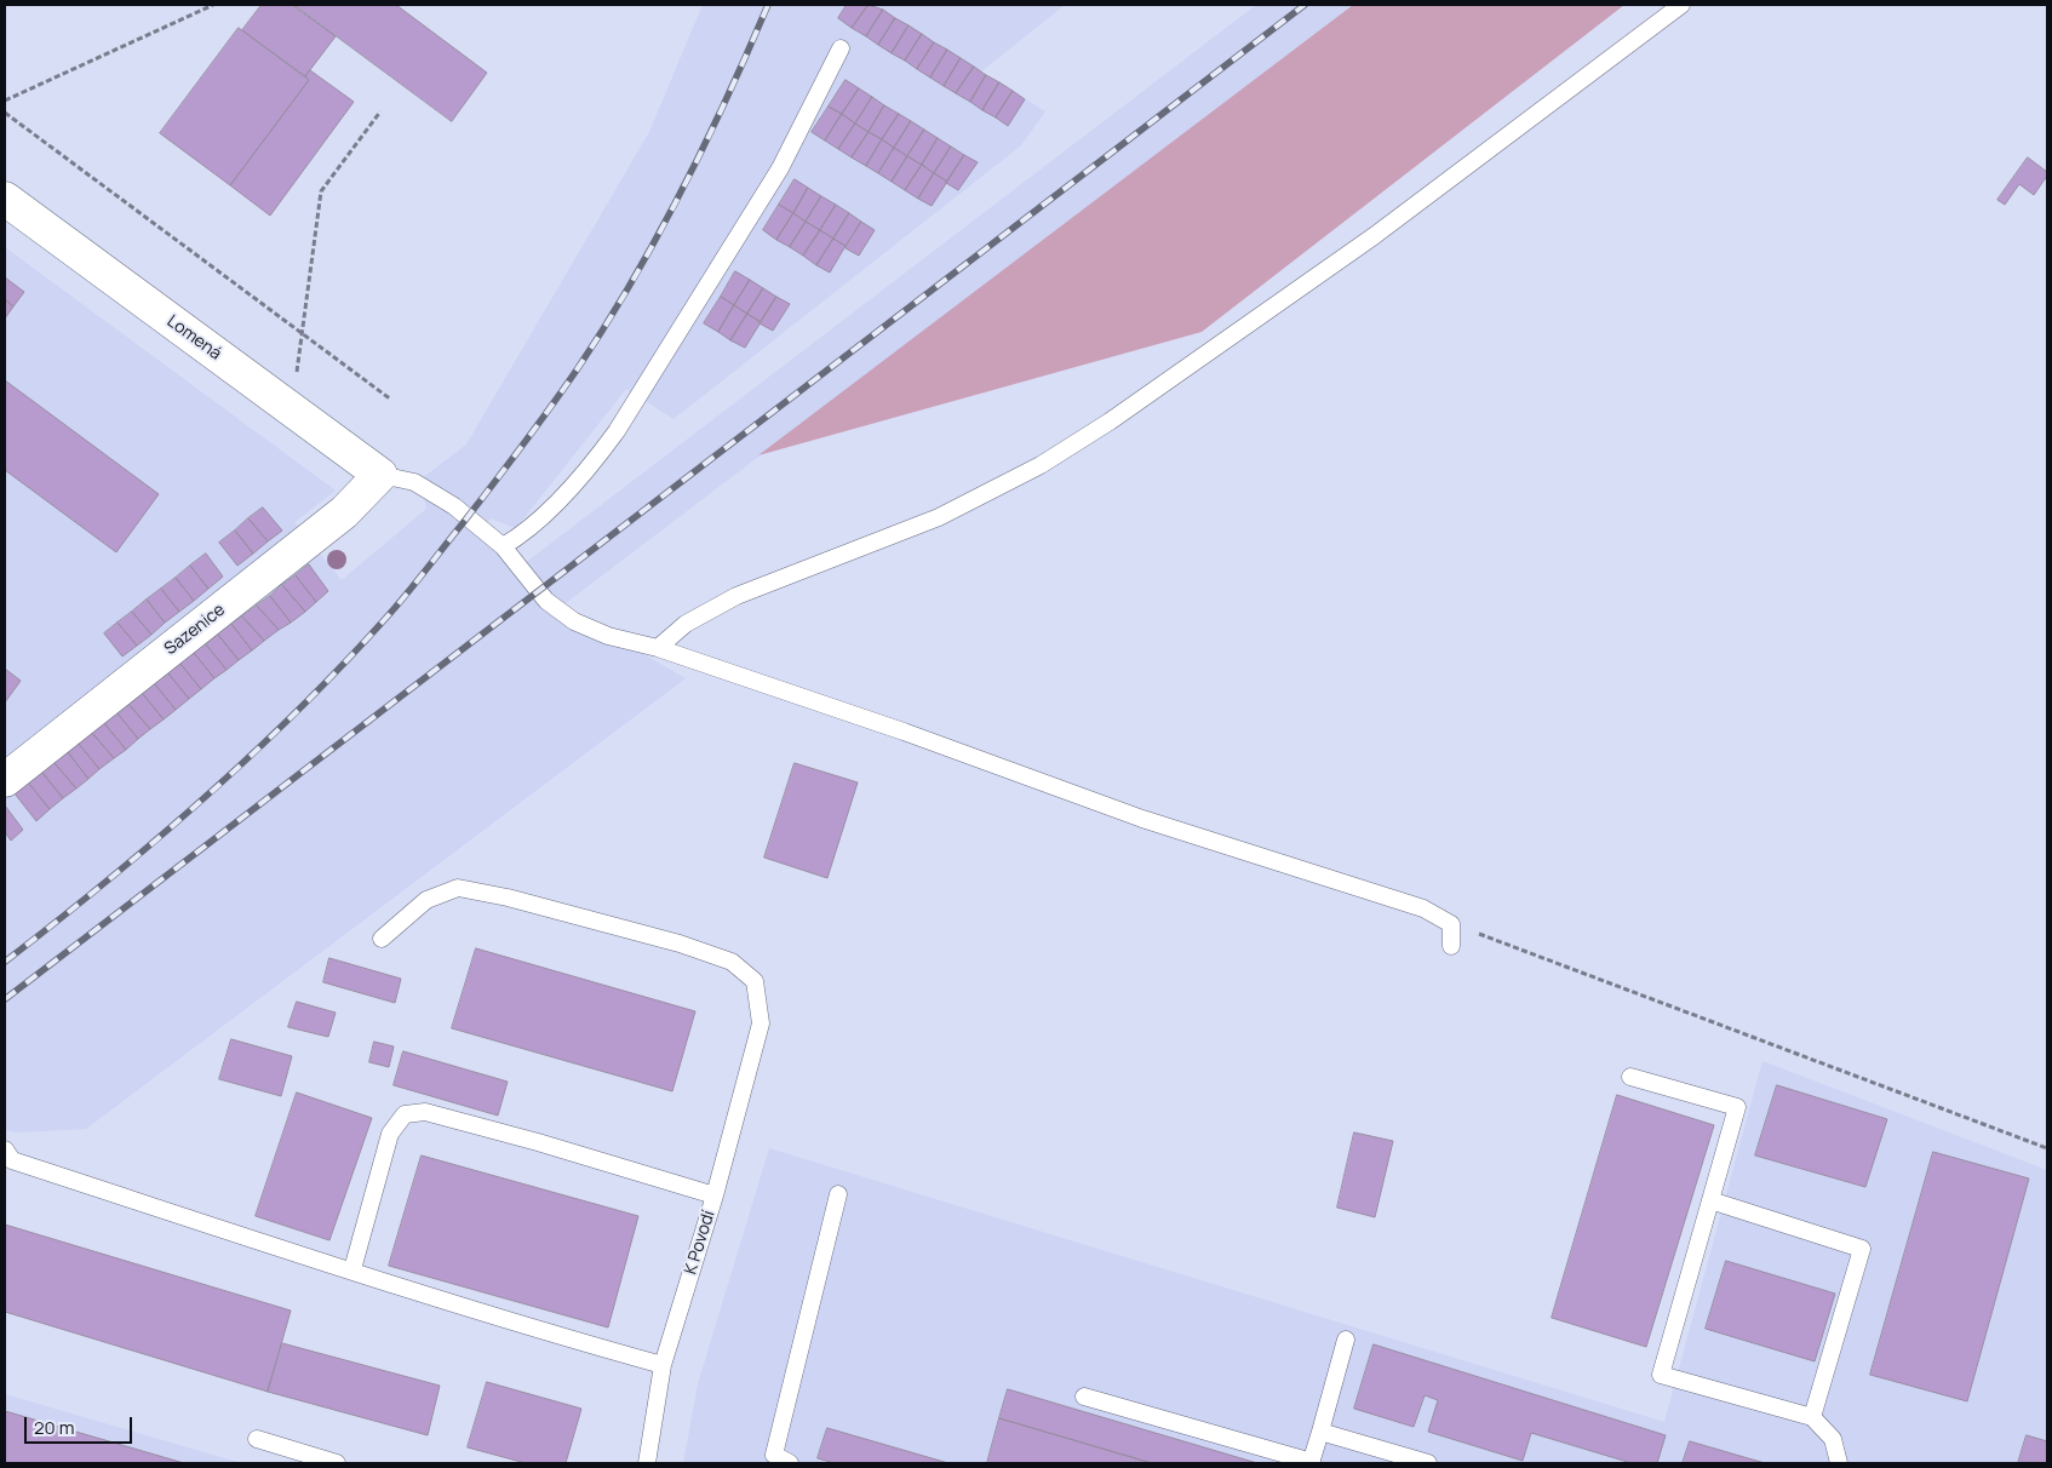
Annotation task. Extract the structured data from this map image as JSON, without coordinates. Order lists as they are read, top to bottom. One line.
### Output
{"streets":{"street":["Lomená","Sazenice"],"lane":["K Povodí"]},"crossings":[["Lomená","Sazenice"]],"scale_bar":"20 m"}
